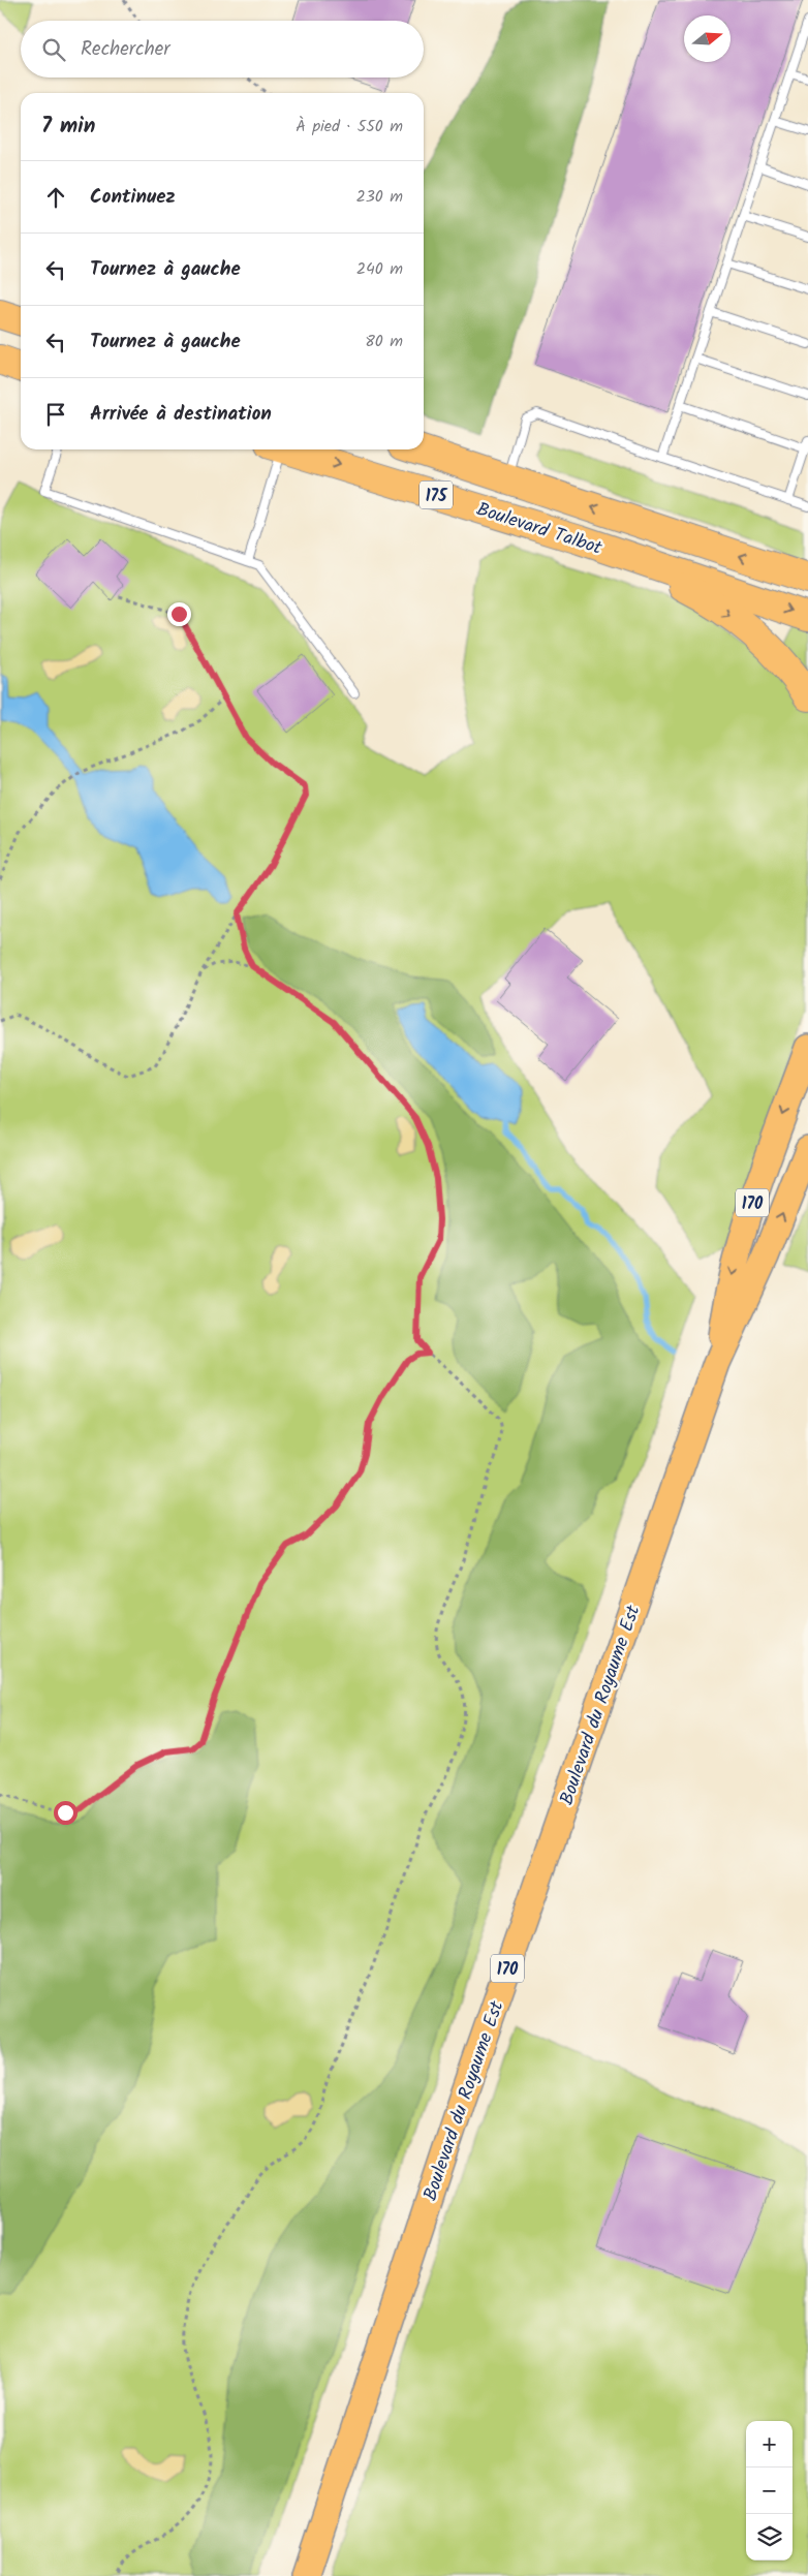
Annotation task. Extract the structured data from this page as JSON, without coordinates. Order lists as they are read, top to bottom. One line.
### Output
{"streets":{"highway":["175","Boulevard Talbot"],"main road":["170","Boulevard du Royaume Est"]},"north":"right","page":{"search":"Rechercher","heading":["7 min","À pied · 550 m"],"list":[["Continuez","230 m"],["Tournez à gauche","240 m"],["Tournez à gauche","80 m"],"Arrivée à destination"],"map_buttons":["+","−"]}}
